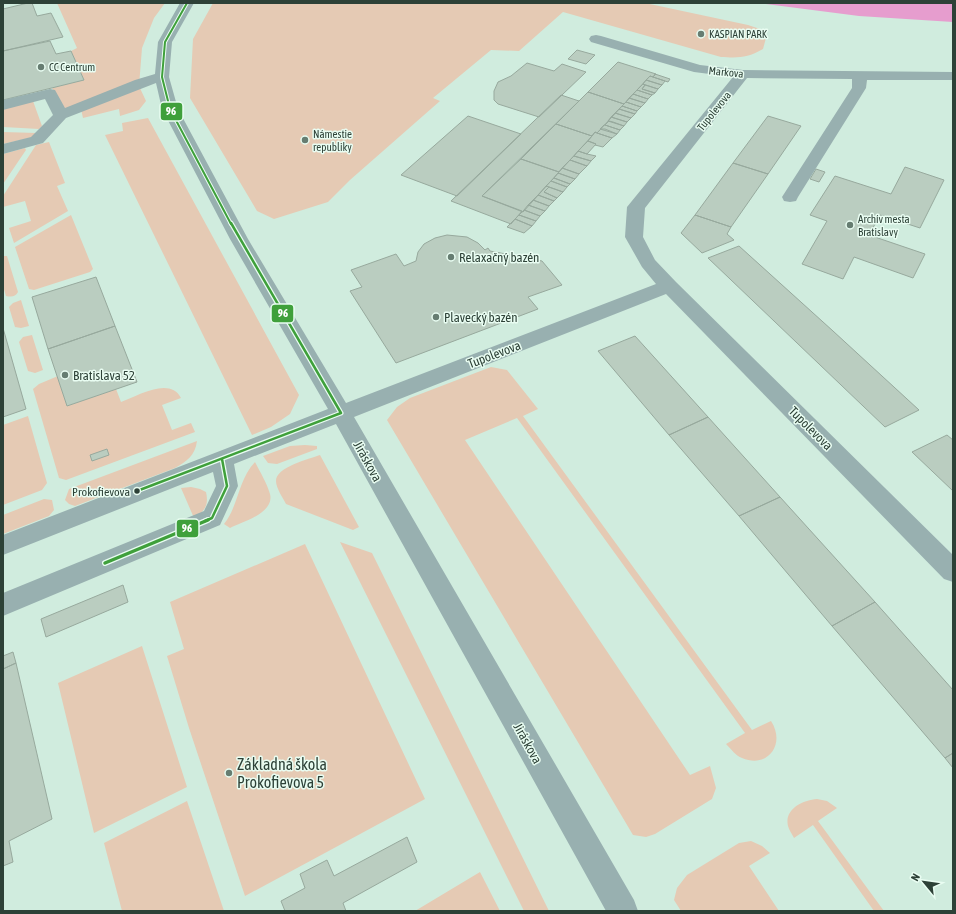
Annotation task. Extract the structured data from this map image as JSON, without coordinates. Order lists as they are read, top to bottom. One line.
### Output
{"streets":{"street":["Markova","Tupolevova","Jiráskova"]},"crossings":[["Markova","Tupolevova"],["Tupolevova","Jiráskova"]],"places":["KASPIAN PARK","CC Centrum","Námestie republiky","Archív mesta Bratislavy","Relaxačný bazén","Plavecký bazén","Bratislava 52","Prokofievova","Základná škola Prokofievova 5"],"lines":["transit line 96"],"north":"top left"}
